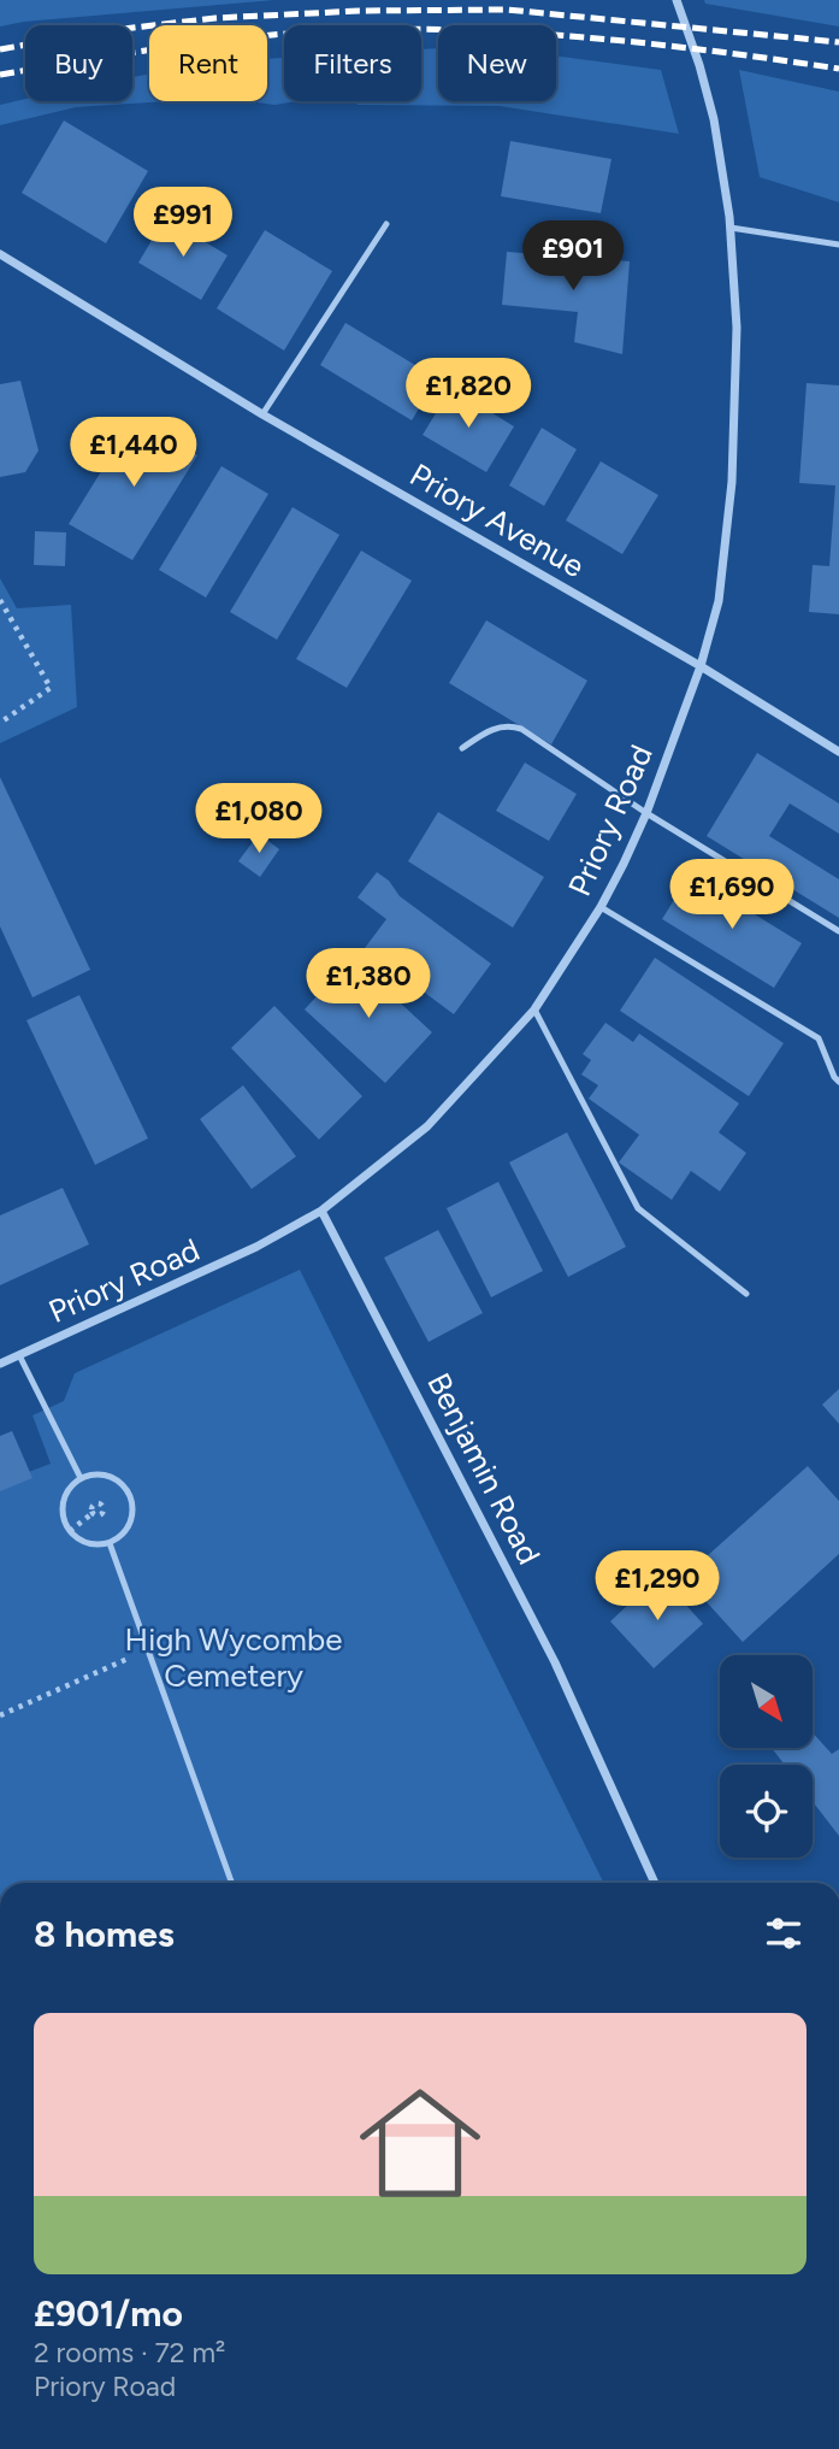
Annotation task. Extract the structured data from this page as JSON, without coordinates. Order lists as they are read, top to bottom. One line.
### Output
{"streets":{"street":["Priory Avenue","Priory Road","Benjamin Road"]},"crossings":[["Priory Avenue","Priory Road"],["Priory Road","Benjamin Road"]],"parks":["High Wycombe Cemetery"],"north":"bottom right","page":{"chip":["Buy","Rent","Filters","New"],"price":["£991","£901","£1,820","£1,440","£1,080","£1,690","£1,380","£1,290"],"heading":"8 homes","list":[{"name":"£901/mo","note":"2 rooms · 72 m² · Priory Road"}]}}
